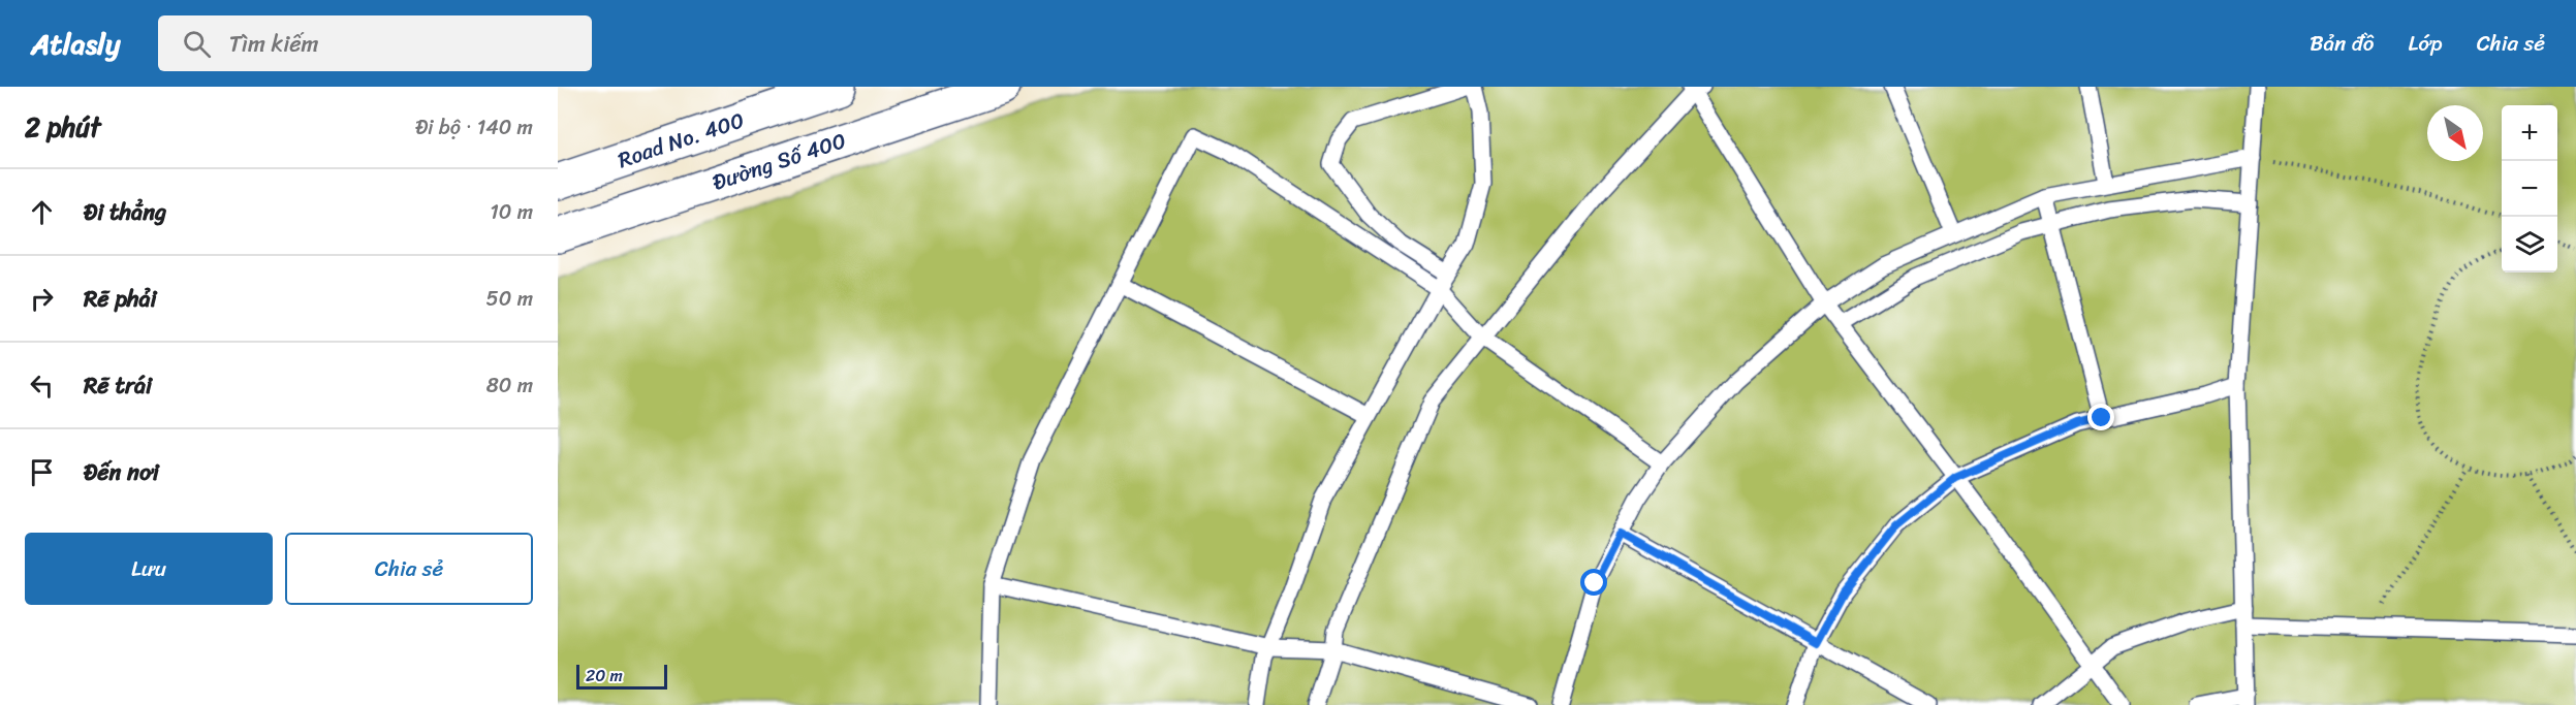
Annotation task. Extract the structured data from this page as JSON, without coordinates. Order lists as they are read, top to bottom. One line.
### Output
{"streets":{"street":["Road No. 400","Đường Số 400"]},"scale_bar":"20 m","north":"bottom right","page":{"header":"Atlasly","search":"Tìm kiếm","nav":["Bản đồ","Lớp","Chia sẻ"],"heading":["2 phút","Đi bộ · 140 m"],"map_buttons":["+","−"],"list":[["Đi thẳng","10 m"],["Rẽ phải","50 m"],["Rẽ trái","80 m"],"Đến nơi"],"buttons":["Lưu","Chia sẻ"],"scale":"20 m"}}
